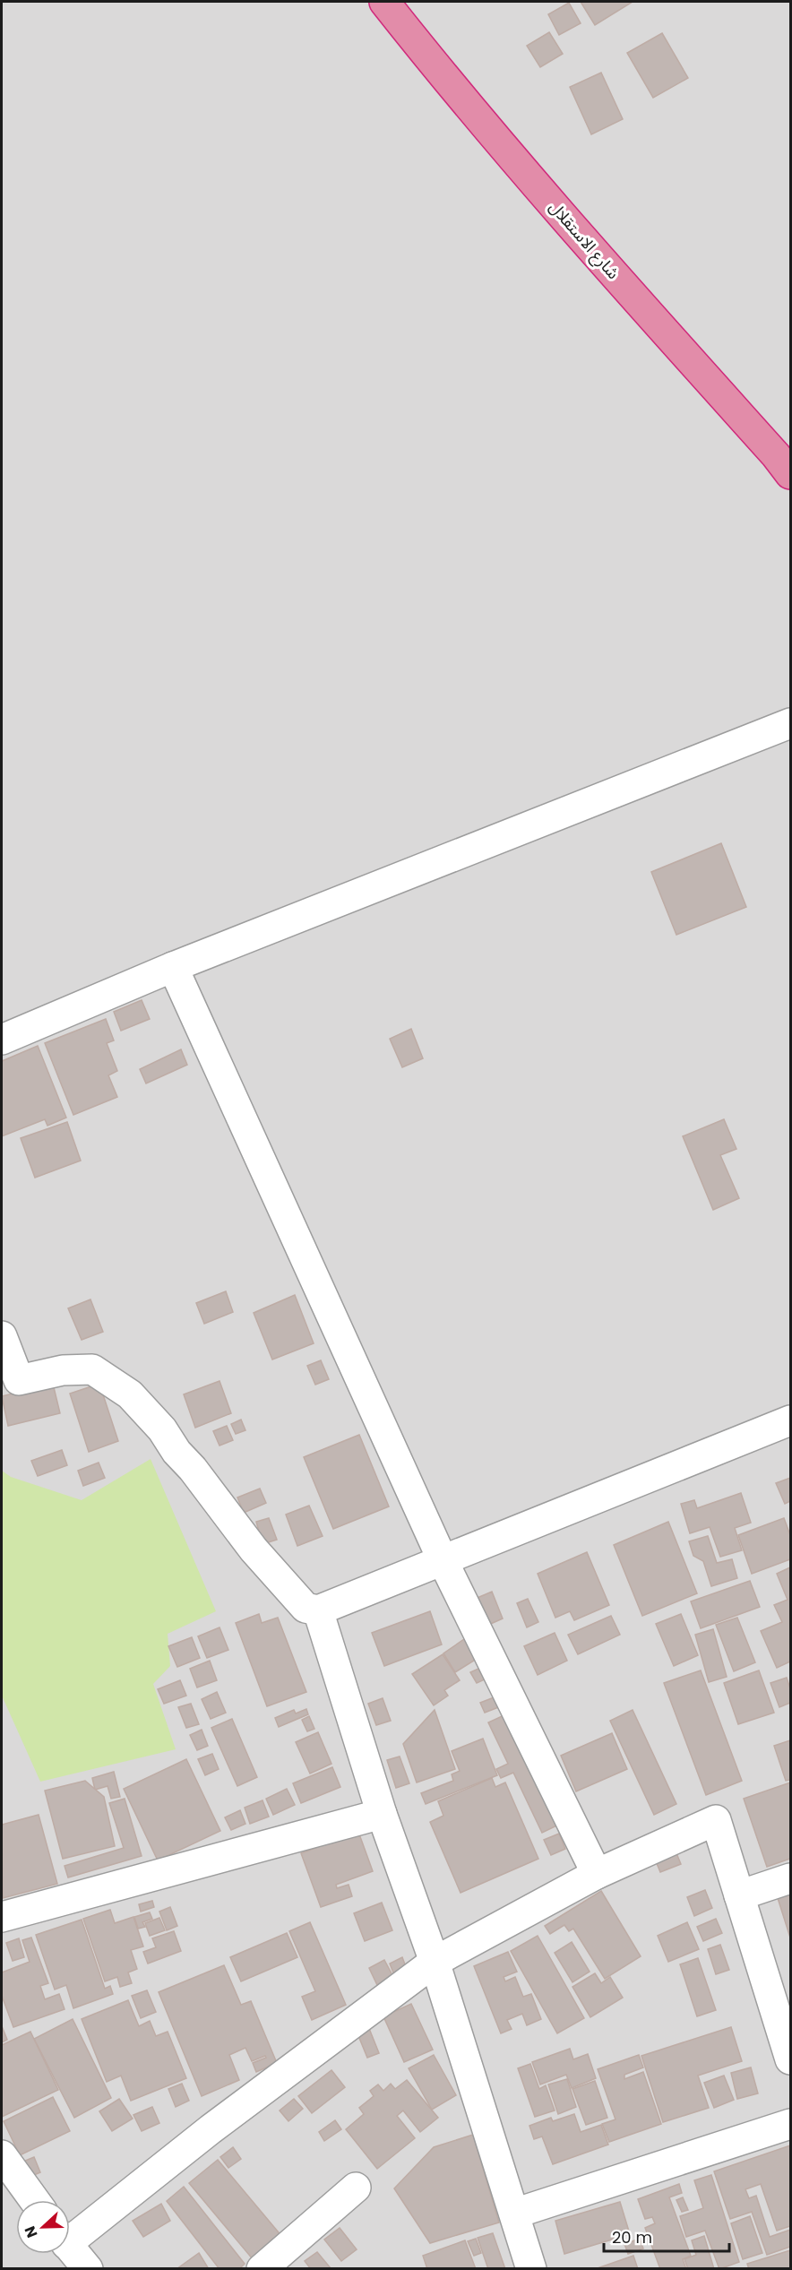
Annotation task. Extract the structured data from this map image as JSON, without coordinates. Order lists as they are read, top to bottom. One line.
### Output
{"streets":{"highway":["شارع الاستقلال"]},"scale_bar":"20 m","north":"left"}
